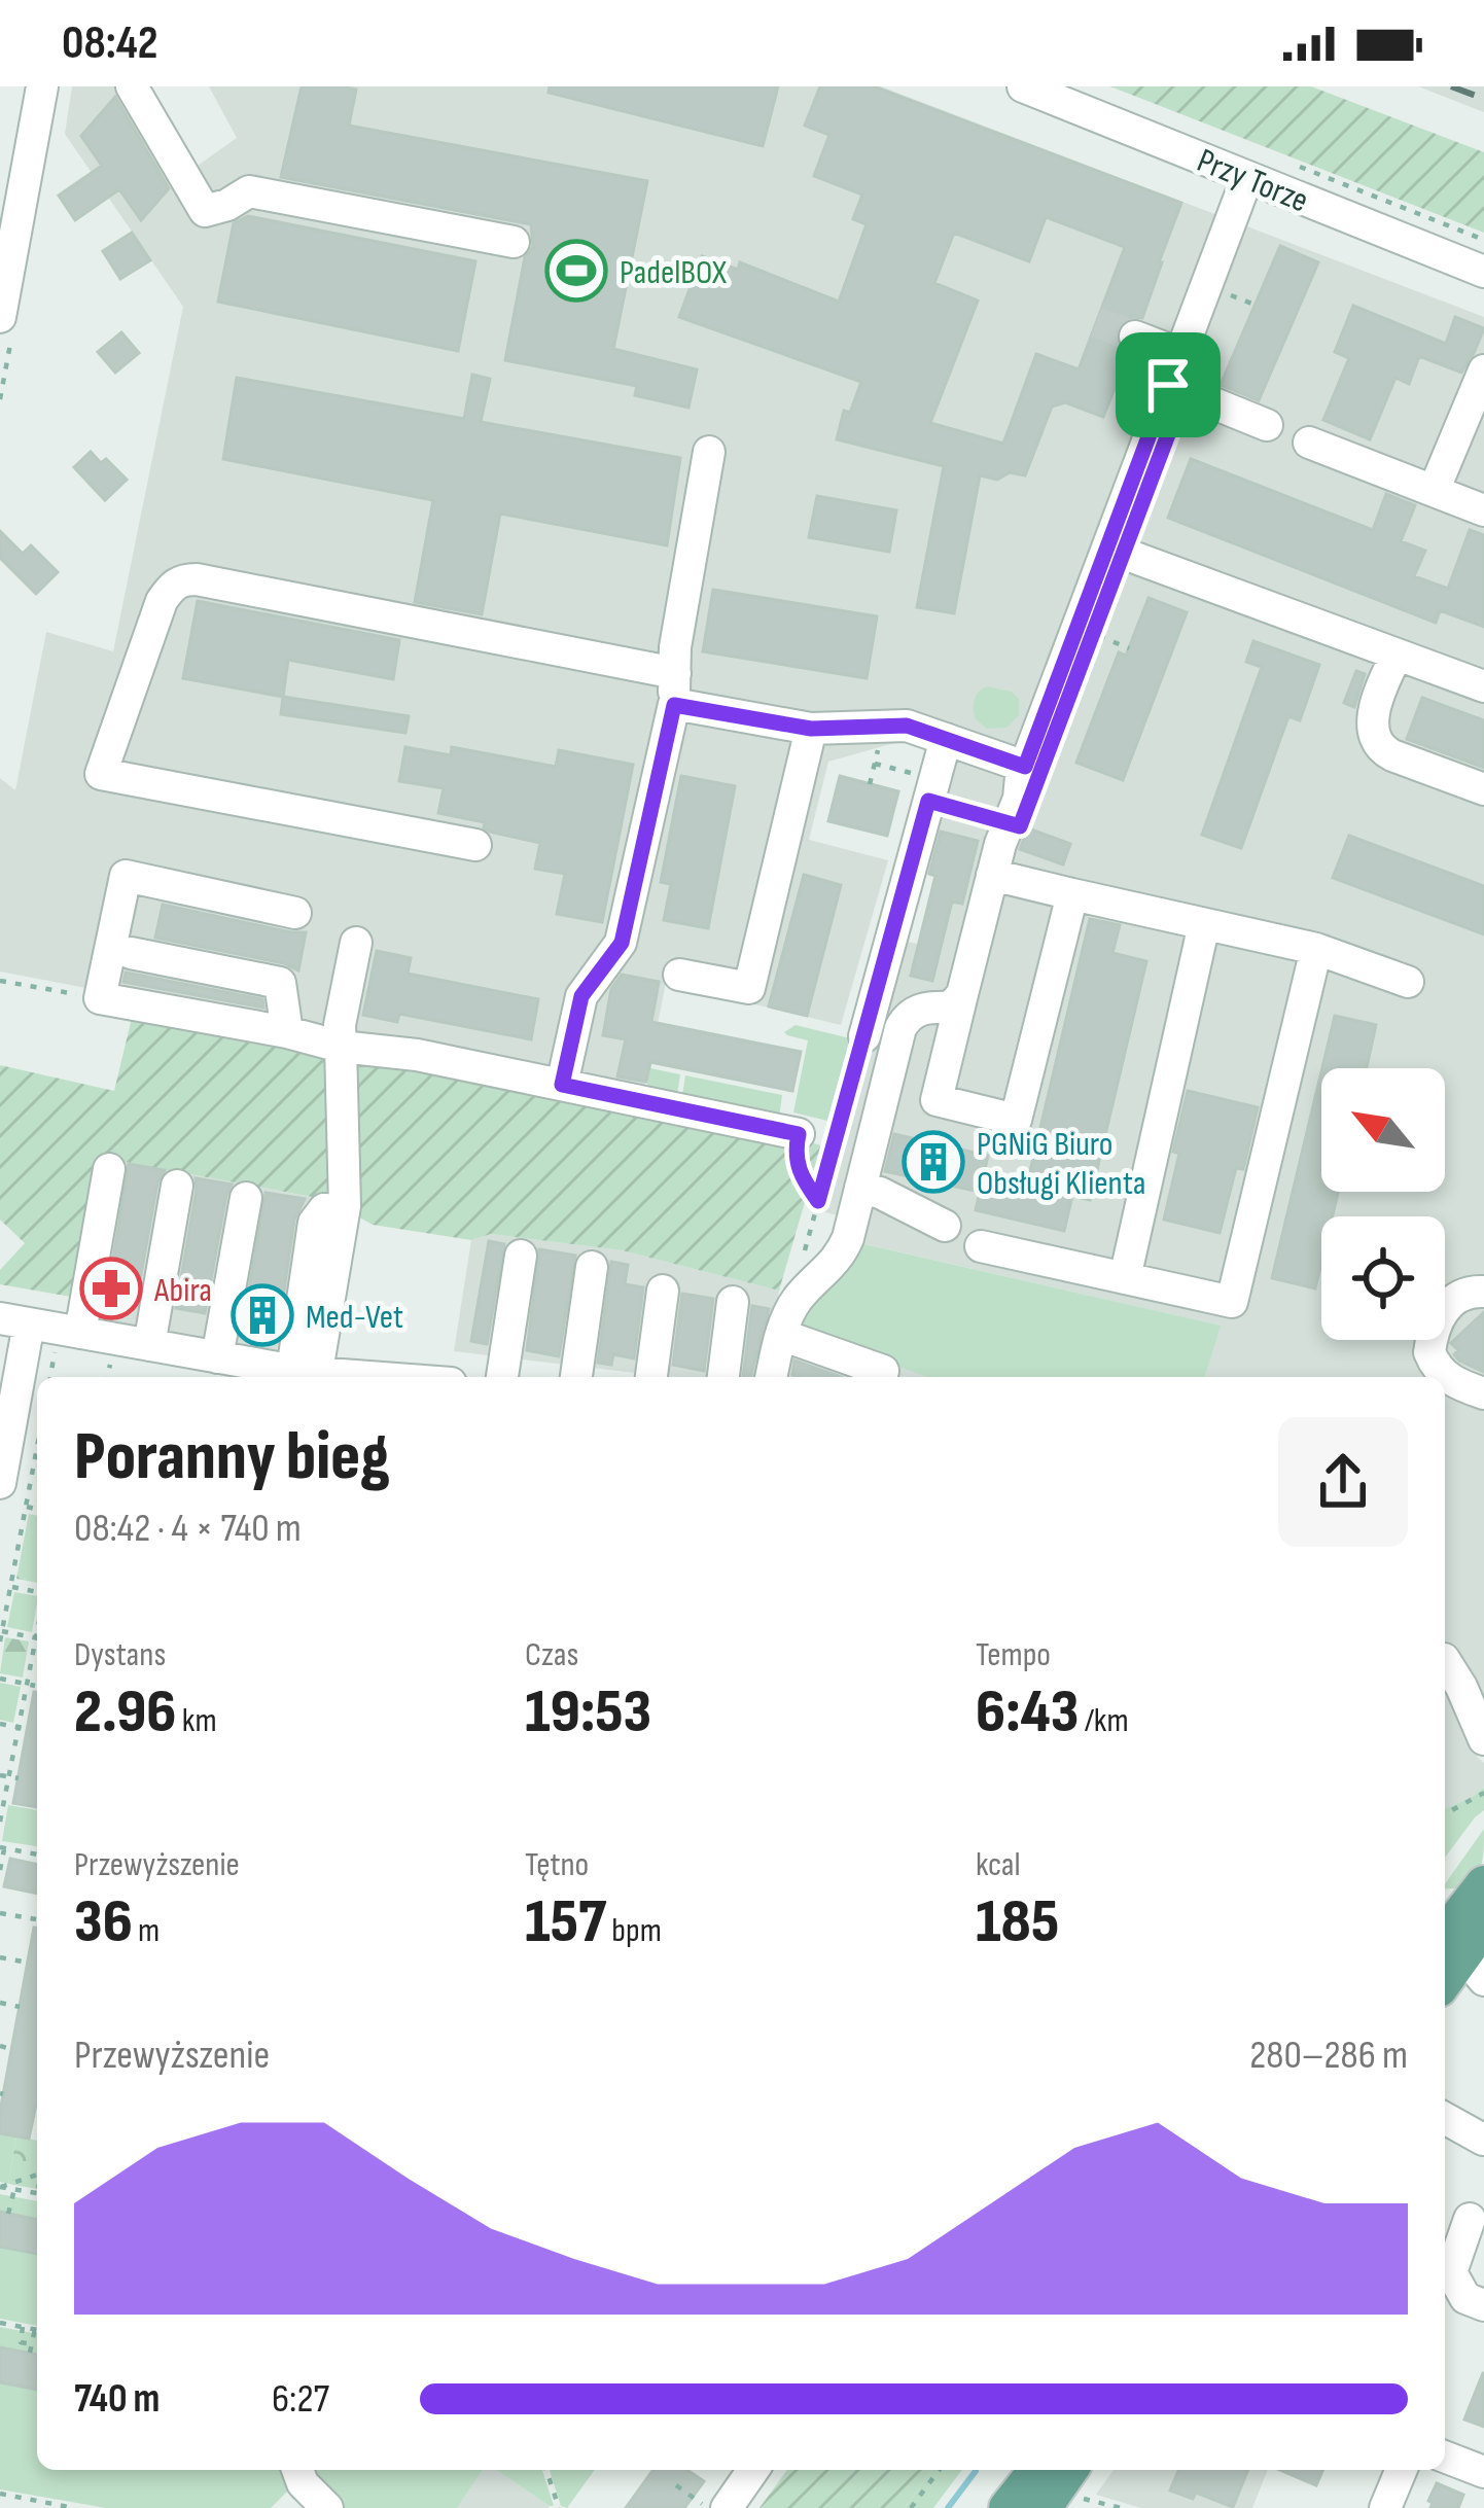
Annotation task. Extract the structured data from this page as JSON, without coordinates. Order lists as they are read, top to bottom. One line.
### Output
{"streets":{"street":["Przy Torze"]},"places":{"sports":["PadelBOX"],"building":["PGNiG Biuro Obsługi Klienta","Med-Vet"],"pharmacy":["Abira"]},"north":"top left","page":{"status":"08:42","heading":["Poranny bieg","08:42 · 4 × 740 m"],"stats":[["Dystans","2.96 km"],["Czas","19:53"],["Tempo","6:43 /km"],["Przewyższenie","36 m"],["Tętno","157 bpm"],["kcal","185"]],"chart":["Przewyższenie","280–286 m"],"list":[{"name":"740 m","note":"6:27"}]}}
